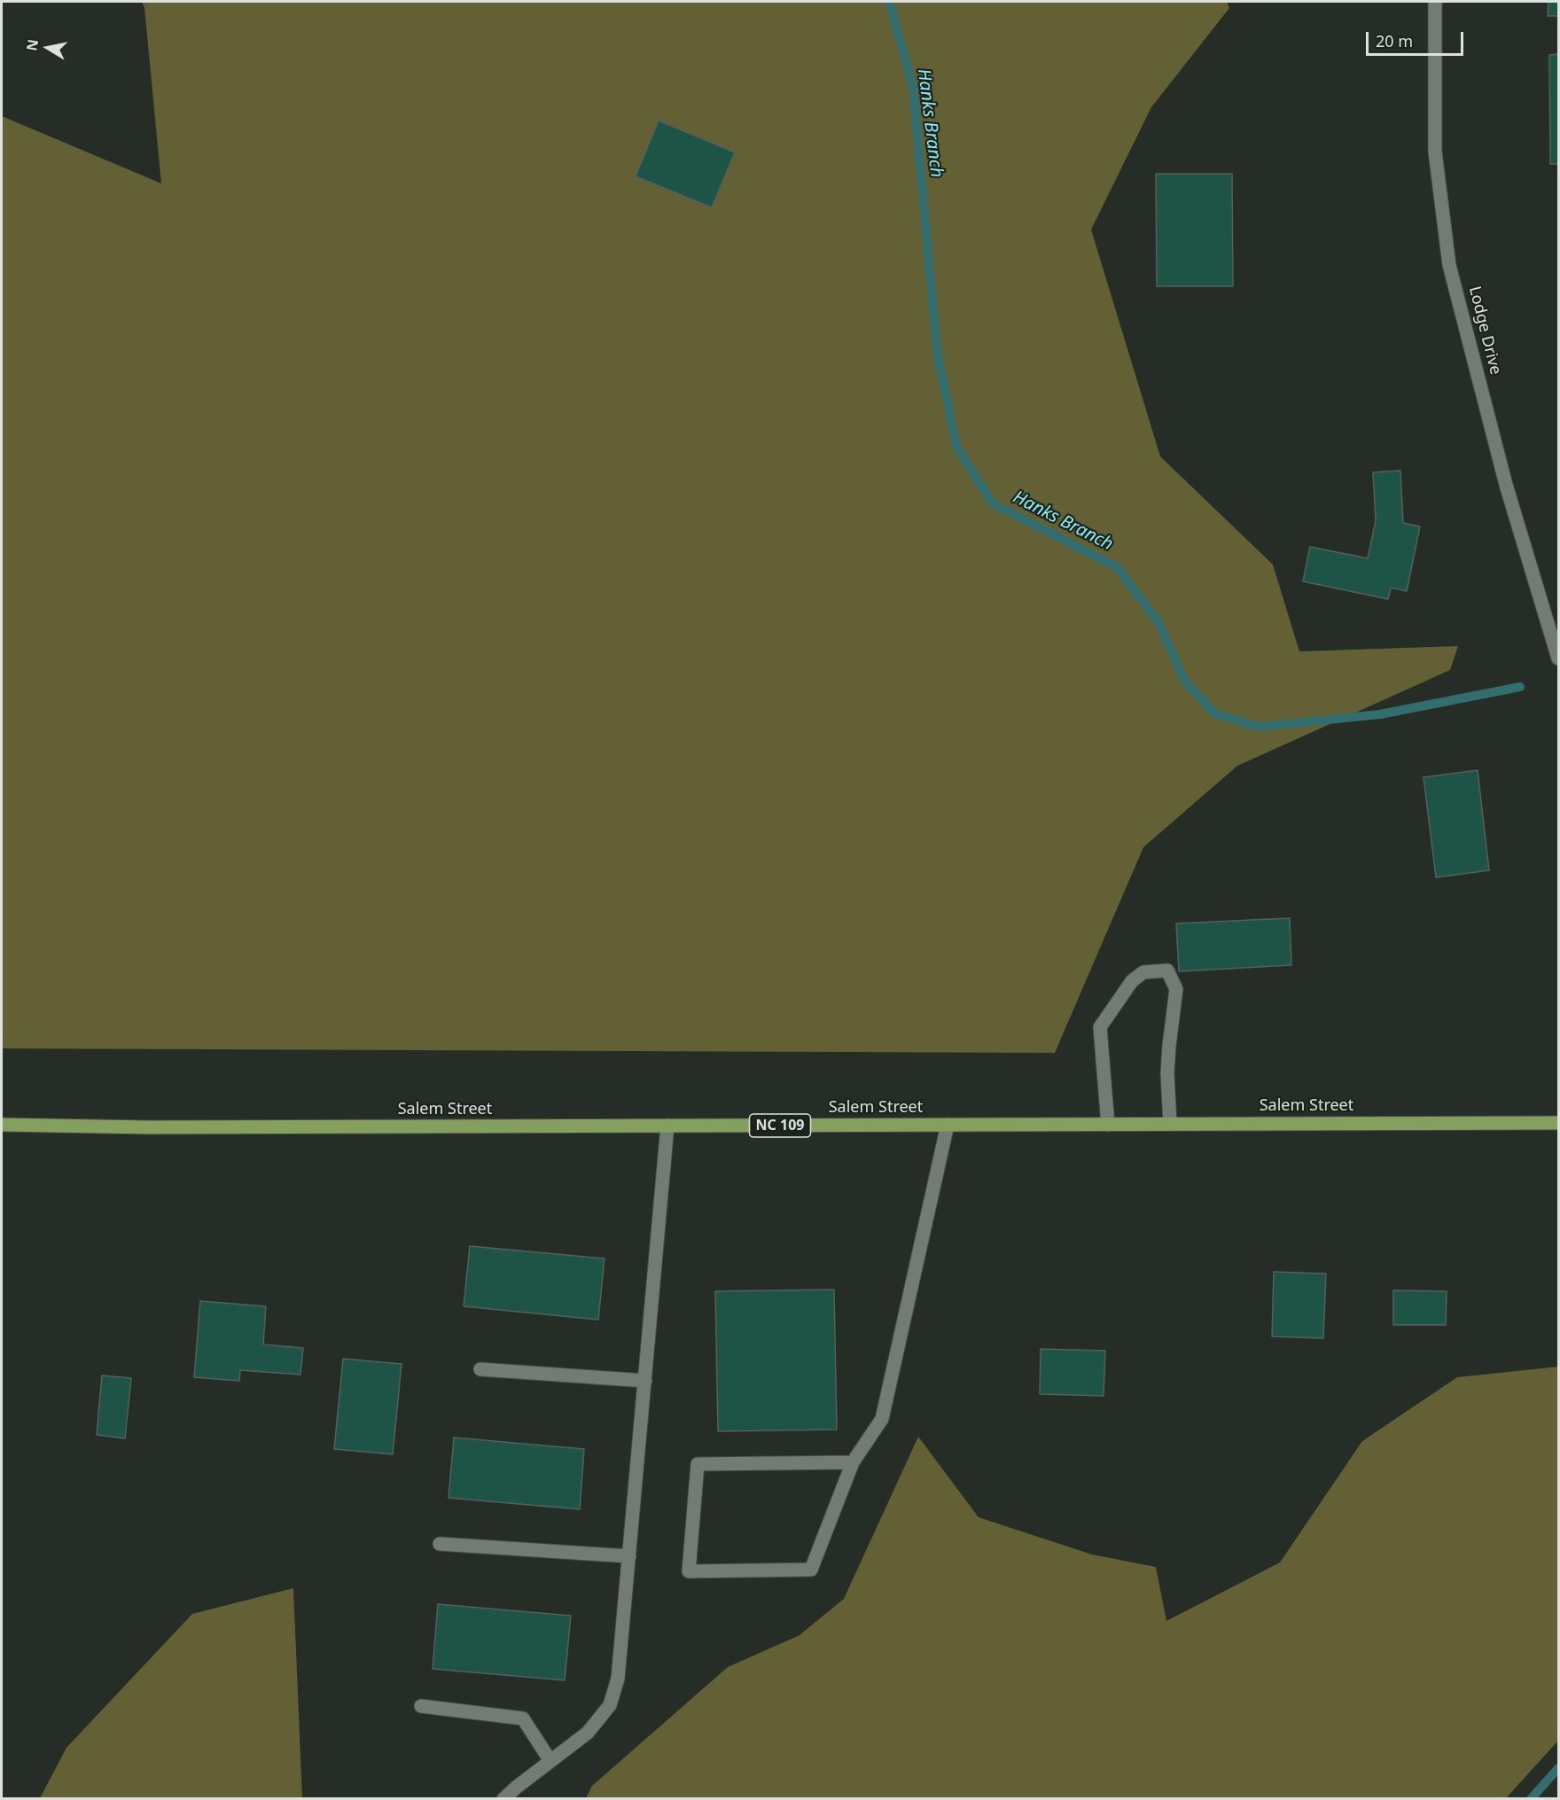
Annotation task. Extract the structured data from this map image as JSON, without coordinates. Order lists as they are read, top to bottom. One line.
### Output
{"streets":{"main road":["Salem Street","NC 109"],"street":["Lodge Drive"]},"water":["Hanks Branch"],"scale_bar":"20 m","north":"left"}
